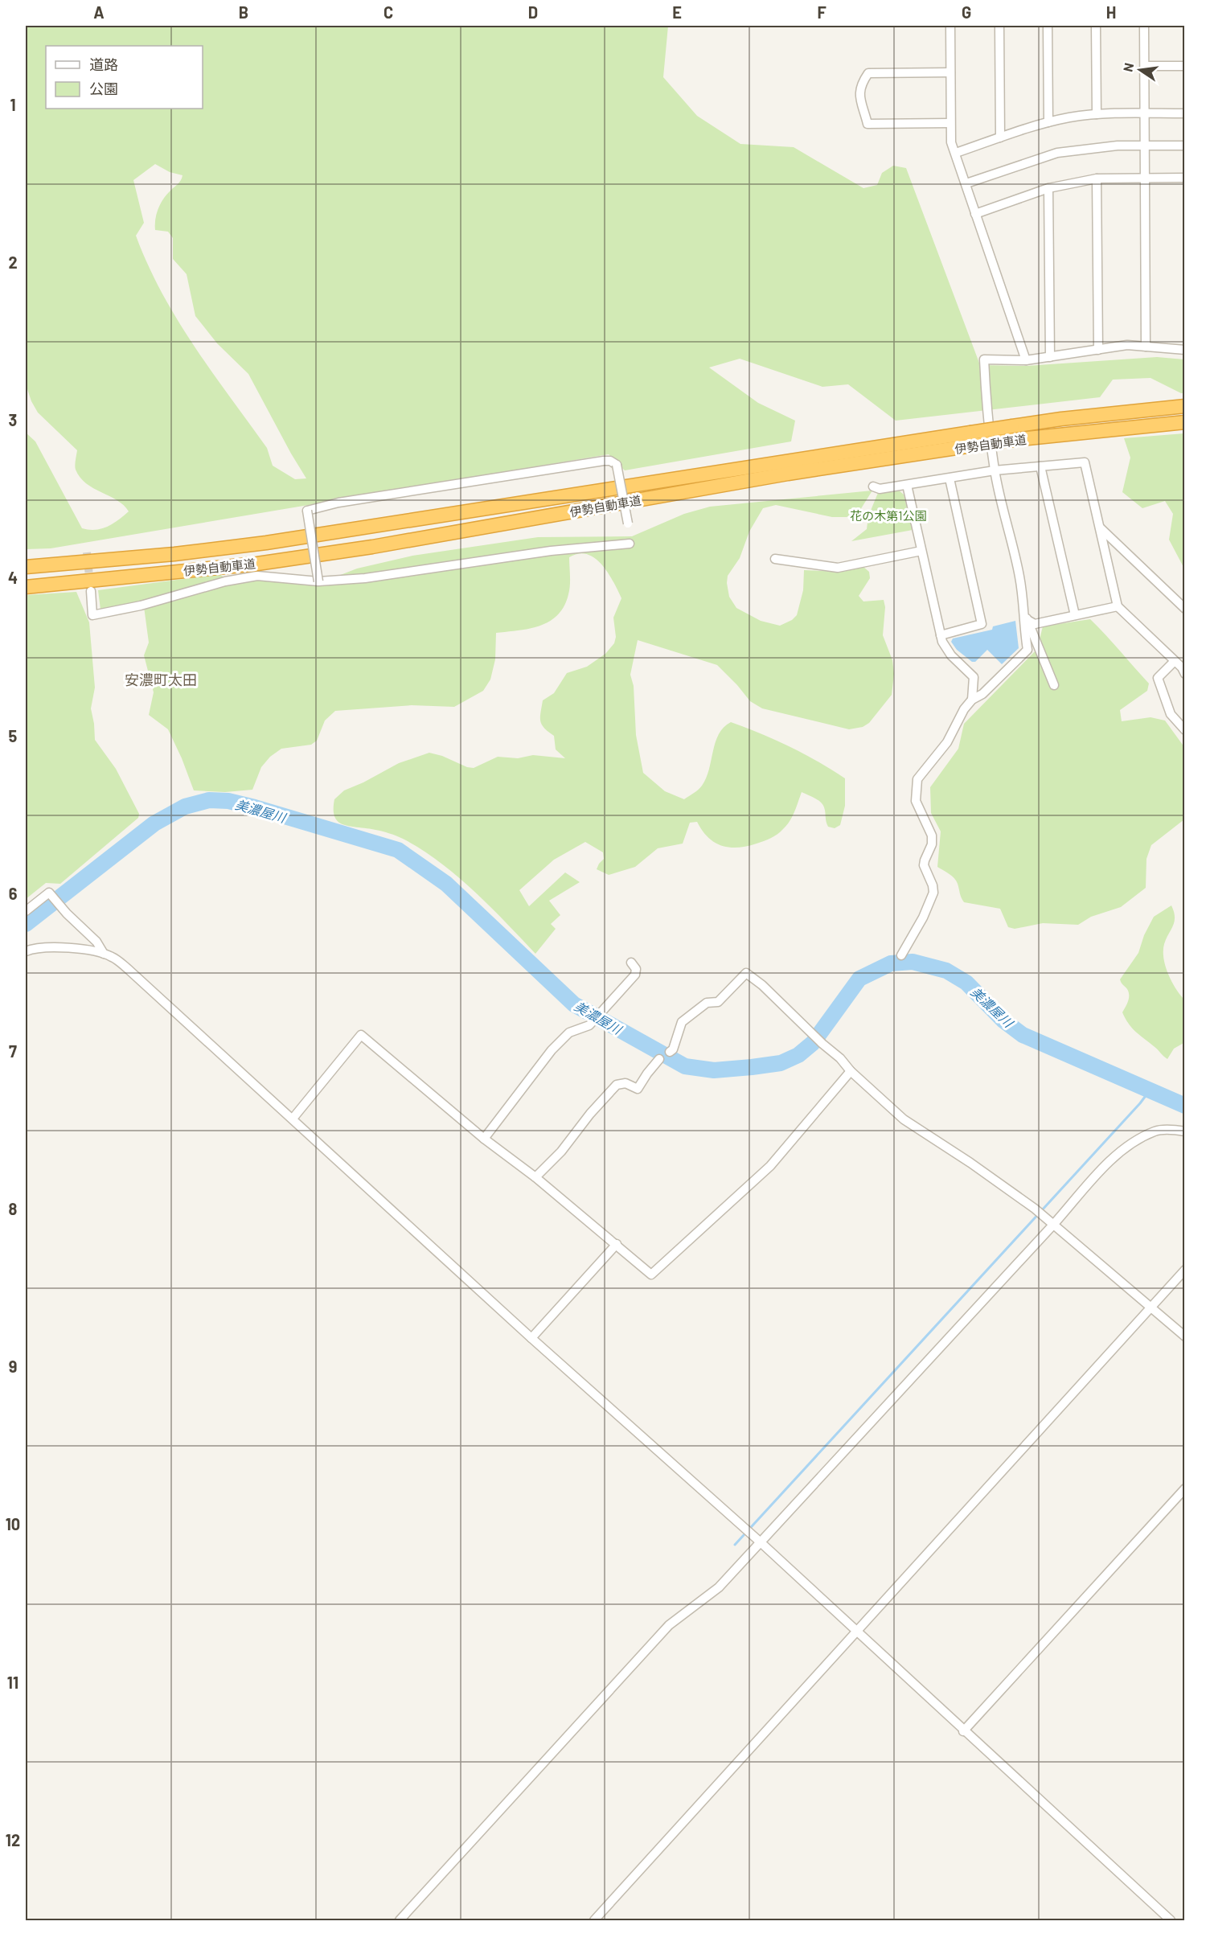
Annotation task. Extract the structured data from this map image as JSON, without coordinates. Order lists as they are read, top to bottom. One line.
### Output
{"streets":{"highway":["伊勢自動車道"]},"districts":["安濃町太田"],"water":["美濃屋川"],"parks":["花の木第1公園"],"legend":["道路","公園"],"north":"left","grid":{"columns":["A","B","C","D","E","F","G","H"],"rows":["1","2","3","4","5","6","7","8","9","10","11","12"]}}
